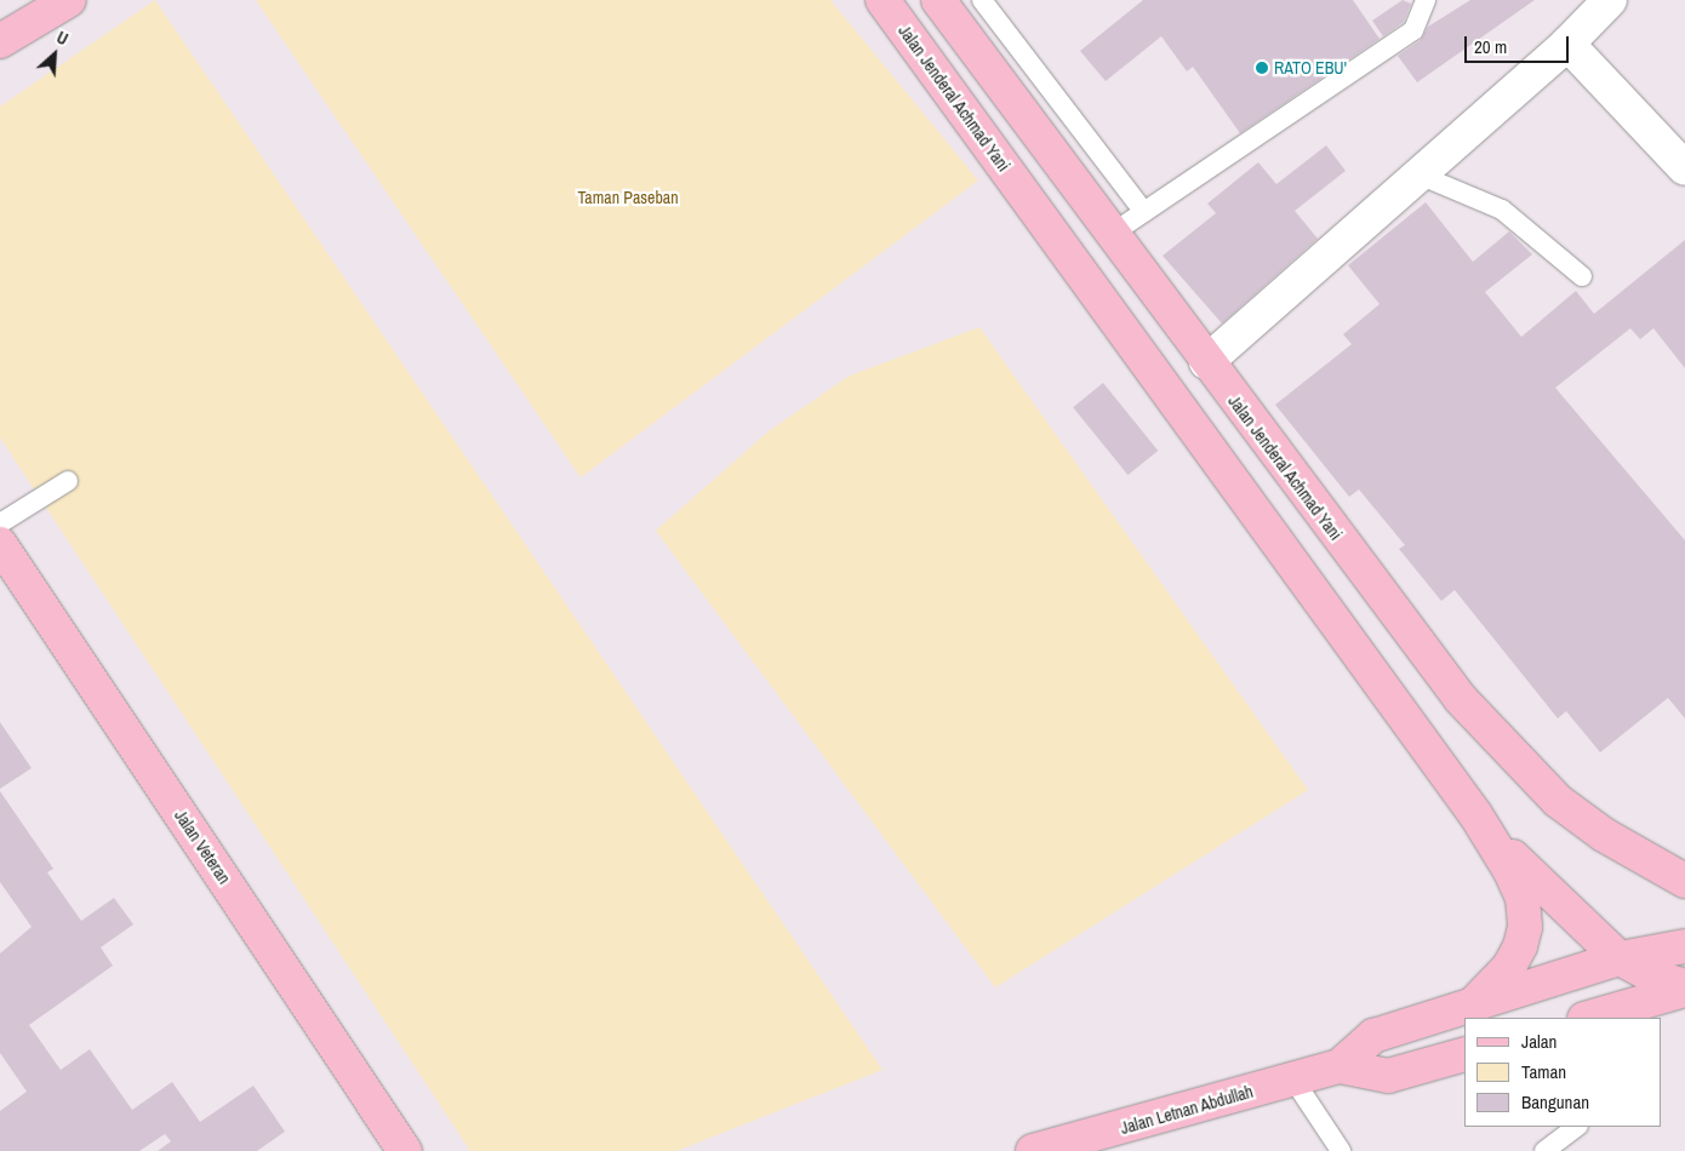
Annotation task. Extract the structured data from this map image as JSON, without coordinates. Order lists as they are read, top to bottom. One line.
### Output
{"streets":{"street":["Jalan Jenderal Achmad Yani","Jalan Veteran","Jalan Letnan Abdullah"]},"parks":["Taman Paseban"],"places":["RATO EBU'"],"legend":["Jalan","Taman","Bangunan"],"scale_bar":"20 m","north":"top right"}
